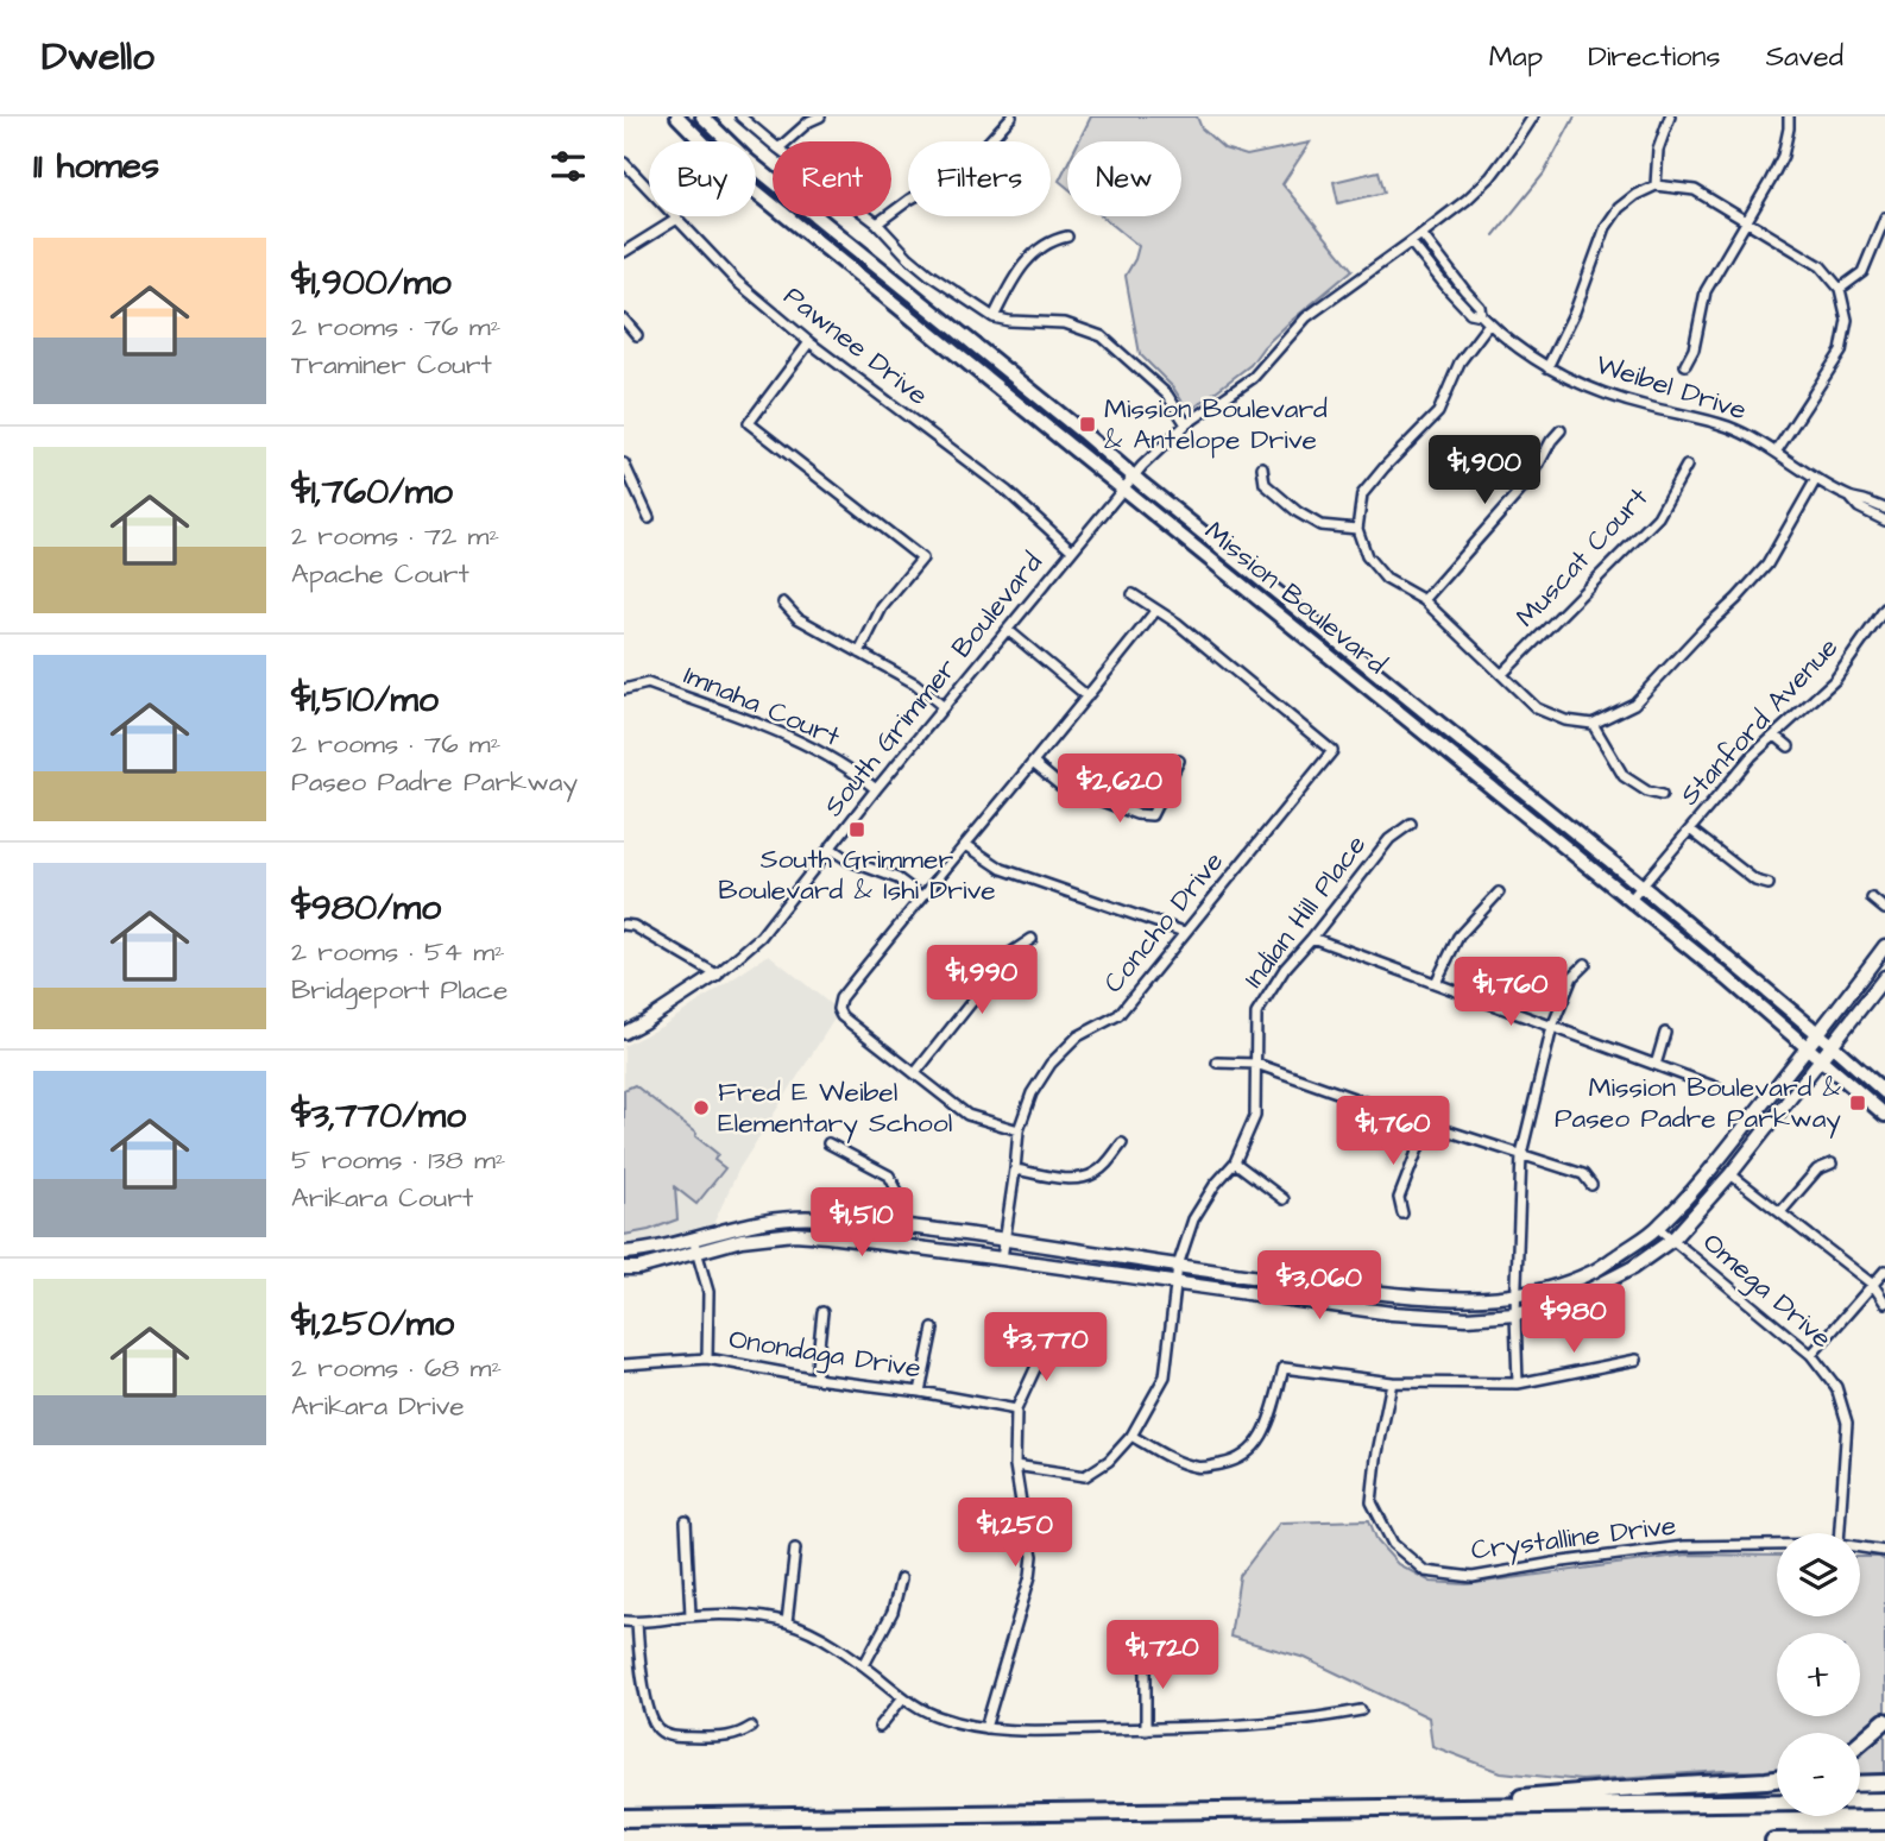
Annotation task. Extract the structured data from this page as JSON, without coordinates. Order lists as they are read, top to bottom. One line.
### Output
{"streets":{"main road":["Mission Boulevard"],"street":["Pawnee Drive","Weibel Drive","Muscat Court","South Grimmer Boulevard","Imnaha Court","Stanford Avenue","Indian Hill Place","Concho Drive","Omega Drive","Onondaga Drive","Crystalline Drive"]},"crossings":[["Pawnee Drive","South Grimmer Boulevard"],["Weibel Drive","South Grimmer Boulevard"],["Mission Boulevard","South Grimmer Boulevard"],["Mission Boulevard","Stanford Avenue"],["South Grimmer Boulevard","Imnaha Court"]],"places":{"transit":["Mission Boulevard & Antelope Drive","South Grimmer Boulevard & Ishi Drive","Mission Boulevard & Paseo Padre Parkway"],"other":["Fred E Weibel Elementary School"]},"page":{"header":"Dwello","nav":["Map","Directions","Saved"],"heading":"11 homes","chip":["Buy","Rent","Filters","New"],"list":[{"name":"$1,900/mo","note":"2 rooms · 76 m² · Traminer Court"},{"name":"$1,760/mo","note":"2 rooms · 72 m² · Apache Court"},{"name":"$1,510/mo","note":"2 rooms · 76 m² · Paseo Padre Parkway"},{"name":"$980/mo","note":"2 rooms · 54 m² · Bridgeport Place"},{"name":"$3,770/mo","note":"5 rooms · 138 m² · Arikara Court"},{"name":"$1,250/mo","note":"2 rooms · 68 m² · Arikara Drive"}],"price":["$1,900","$2,620","$1,990","$1,760","$1,760","$1,510","$3,060","$980","$3,770","$1,250","$1,720"],"map_buttons":["+","−"]}}
